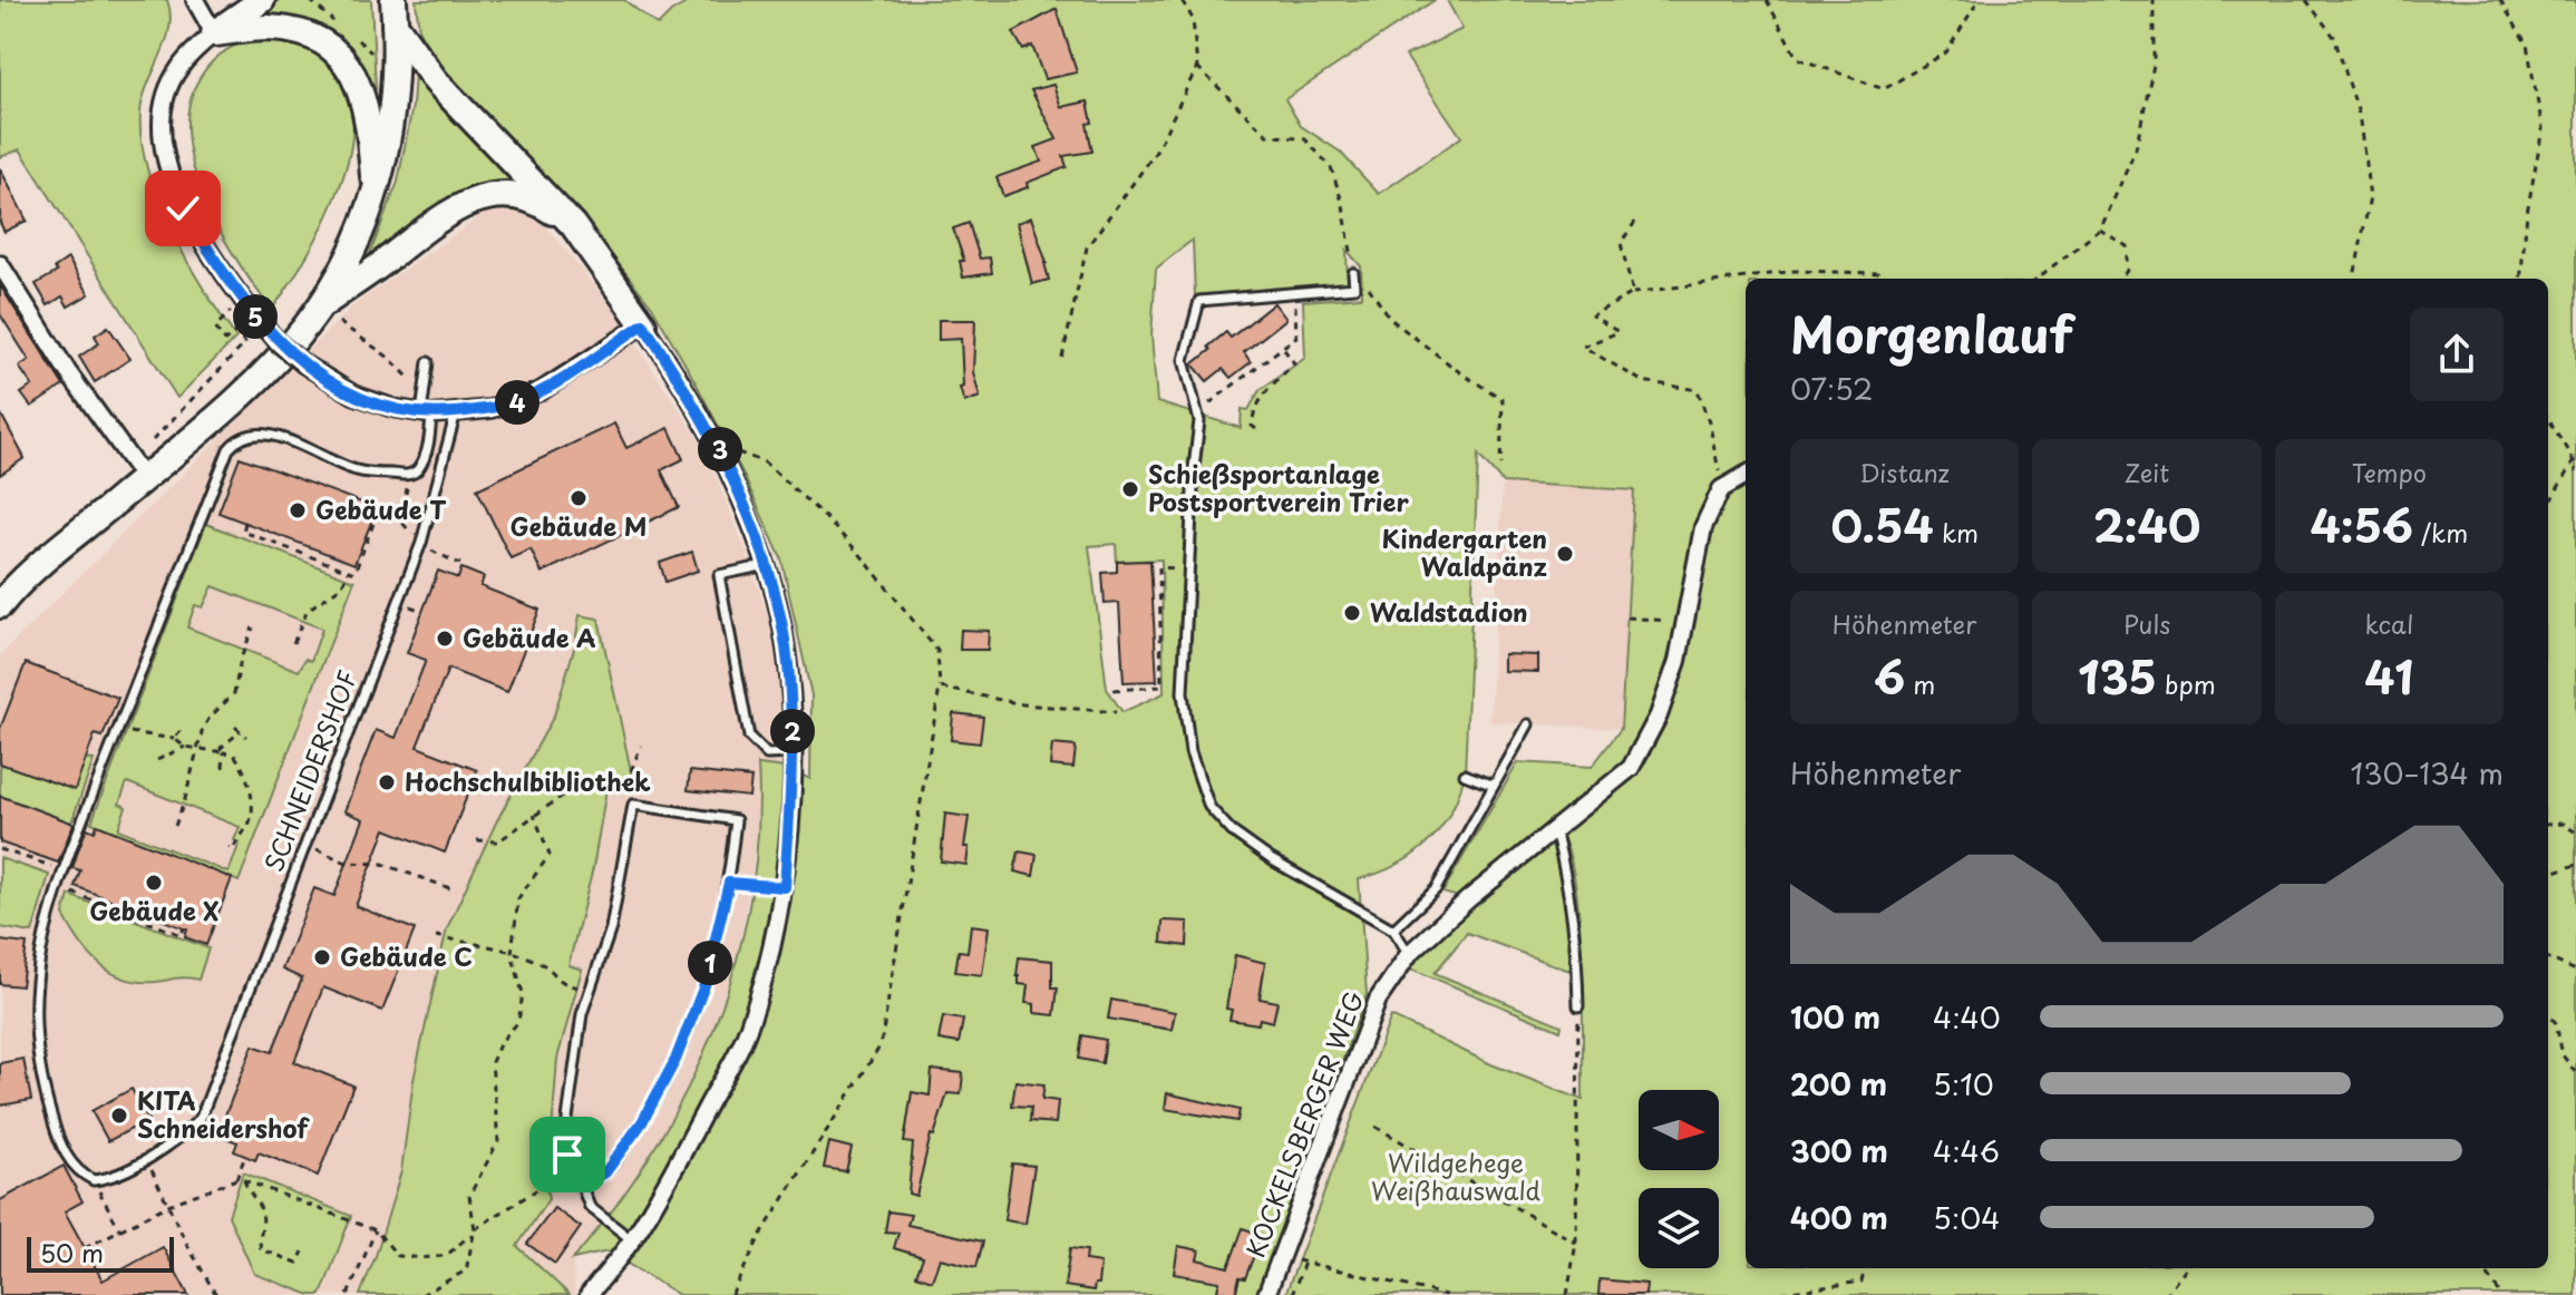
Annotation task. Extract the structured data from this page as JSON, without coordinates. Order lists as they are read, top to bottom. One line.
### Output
{"streets":{"street":["KOCKELSBERGER WEG"],"lane":["SCHNEIDERSHOF"]},"parks":["Wildgehege Weißhauswald"],"places":["Schießsportanlage Postsportverein Trier","Gebäude M","Gebäude T","Kindergarten Waldpänz","Waldstadion","Gebäude A","Hochschulbibliothek","Gebäude X","Gebäude C","KITA Schneidershof"],"scale_bar":"50 m","north":"right","page":{"heading":["Morgenlauf","07:52"],"pins":["5","4","3","2","1"],"stats":[["Distanz","0.54 km"],["Zeit","2:40"],["Tempo","4:56 /km"],["Höhenmeter","6 m"],["Puls","135 bpm"],["kcal","41"]],"chart":["Höhenmeter","130–134 m"],"list":[{"name":"100 m","note":"4:40"},{"name":"200 m","note":"5:10"},{"name":"300 m","note":"4:46"},{"name":"400 m","note":"5:04"}],"scale":"50 m"}}
